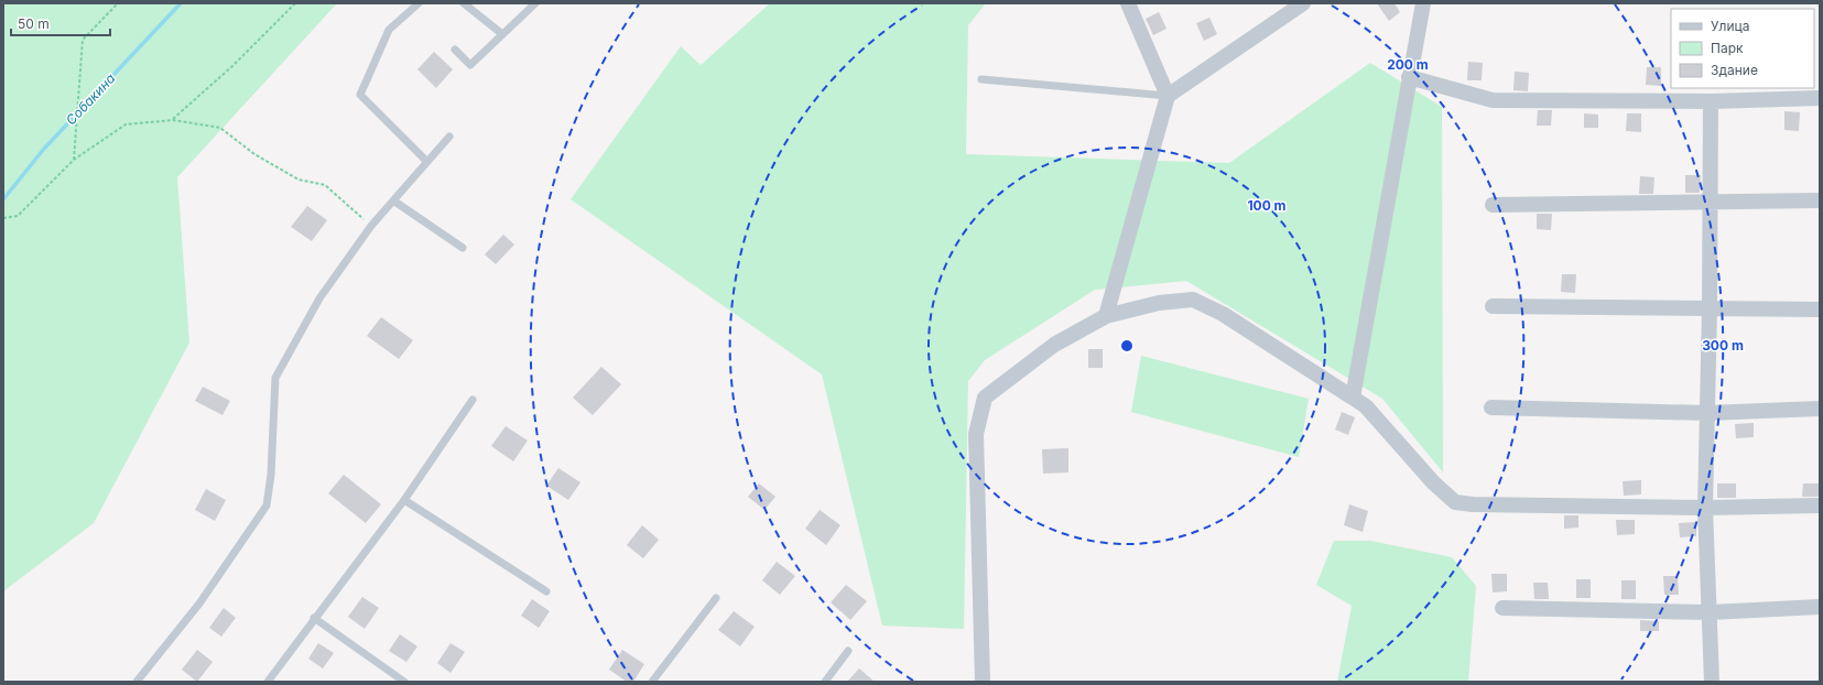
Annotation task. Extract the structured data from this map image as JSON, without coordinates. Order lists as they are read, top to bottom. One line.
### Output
{"water":["Собакина"],"legend":["Улица","Парк","Здание"],"scale_bar":"50 m","rings":["200 m","100 m","300 m"]}
